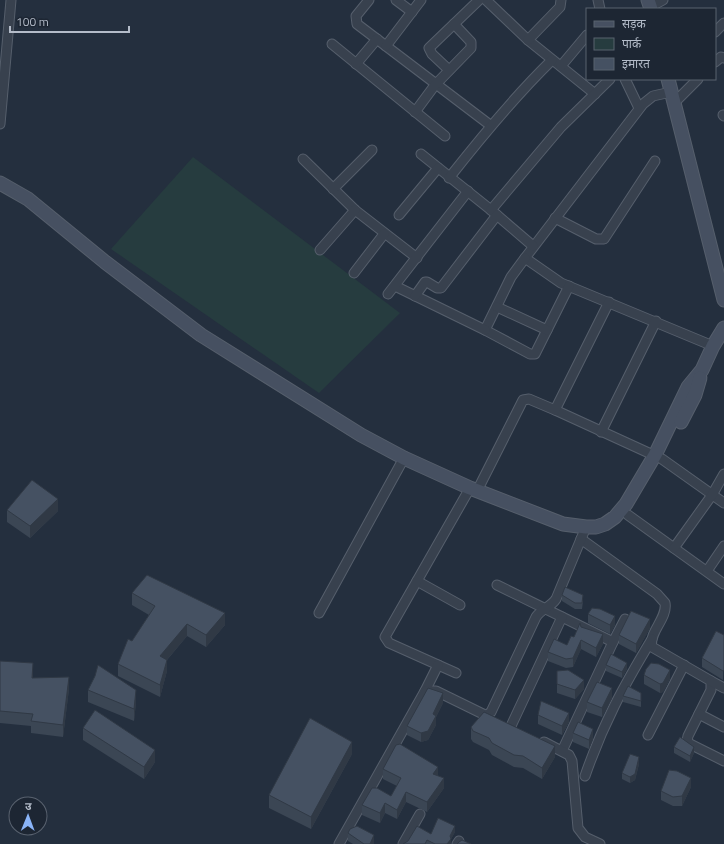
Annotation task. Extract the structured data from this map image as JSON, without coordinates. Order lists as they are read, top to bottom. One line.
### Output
{"legend":["सड़क","पार्क","इमारत"],"scale_bar":"100 m","north":"top"}
